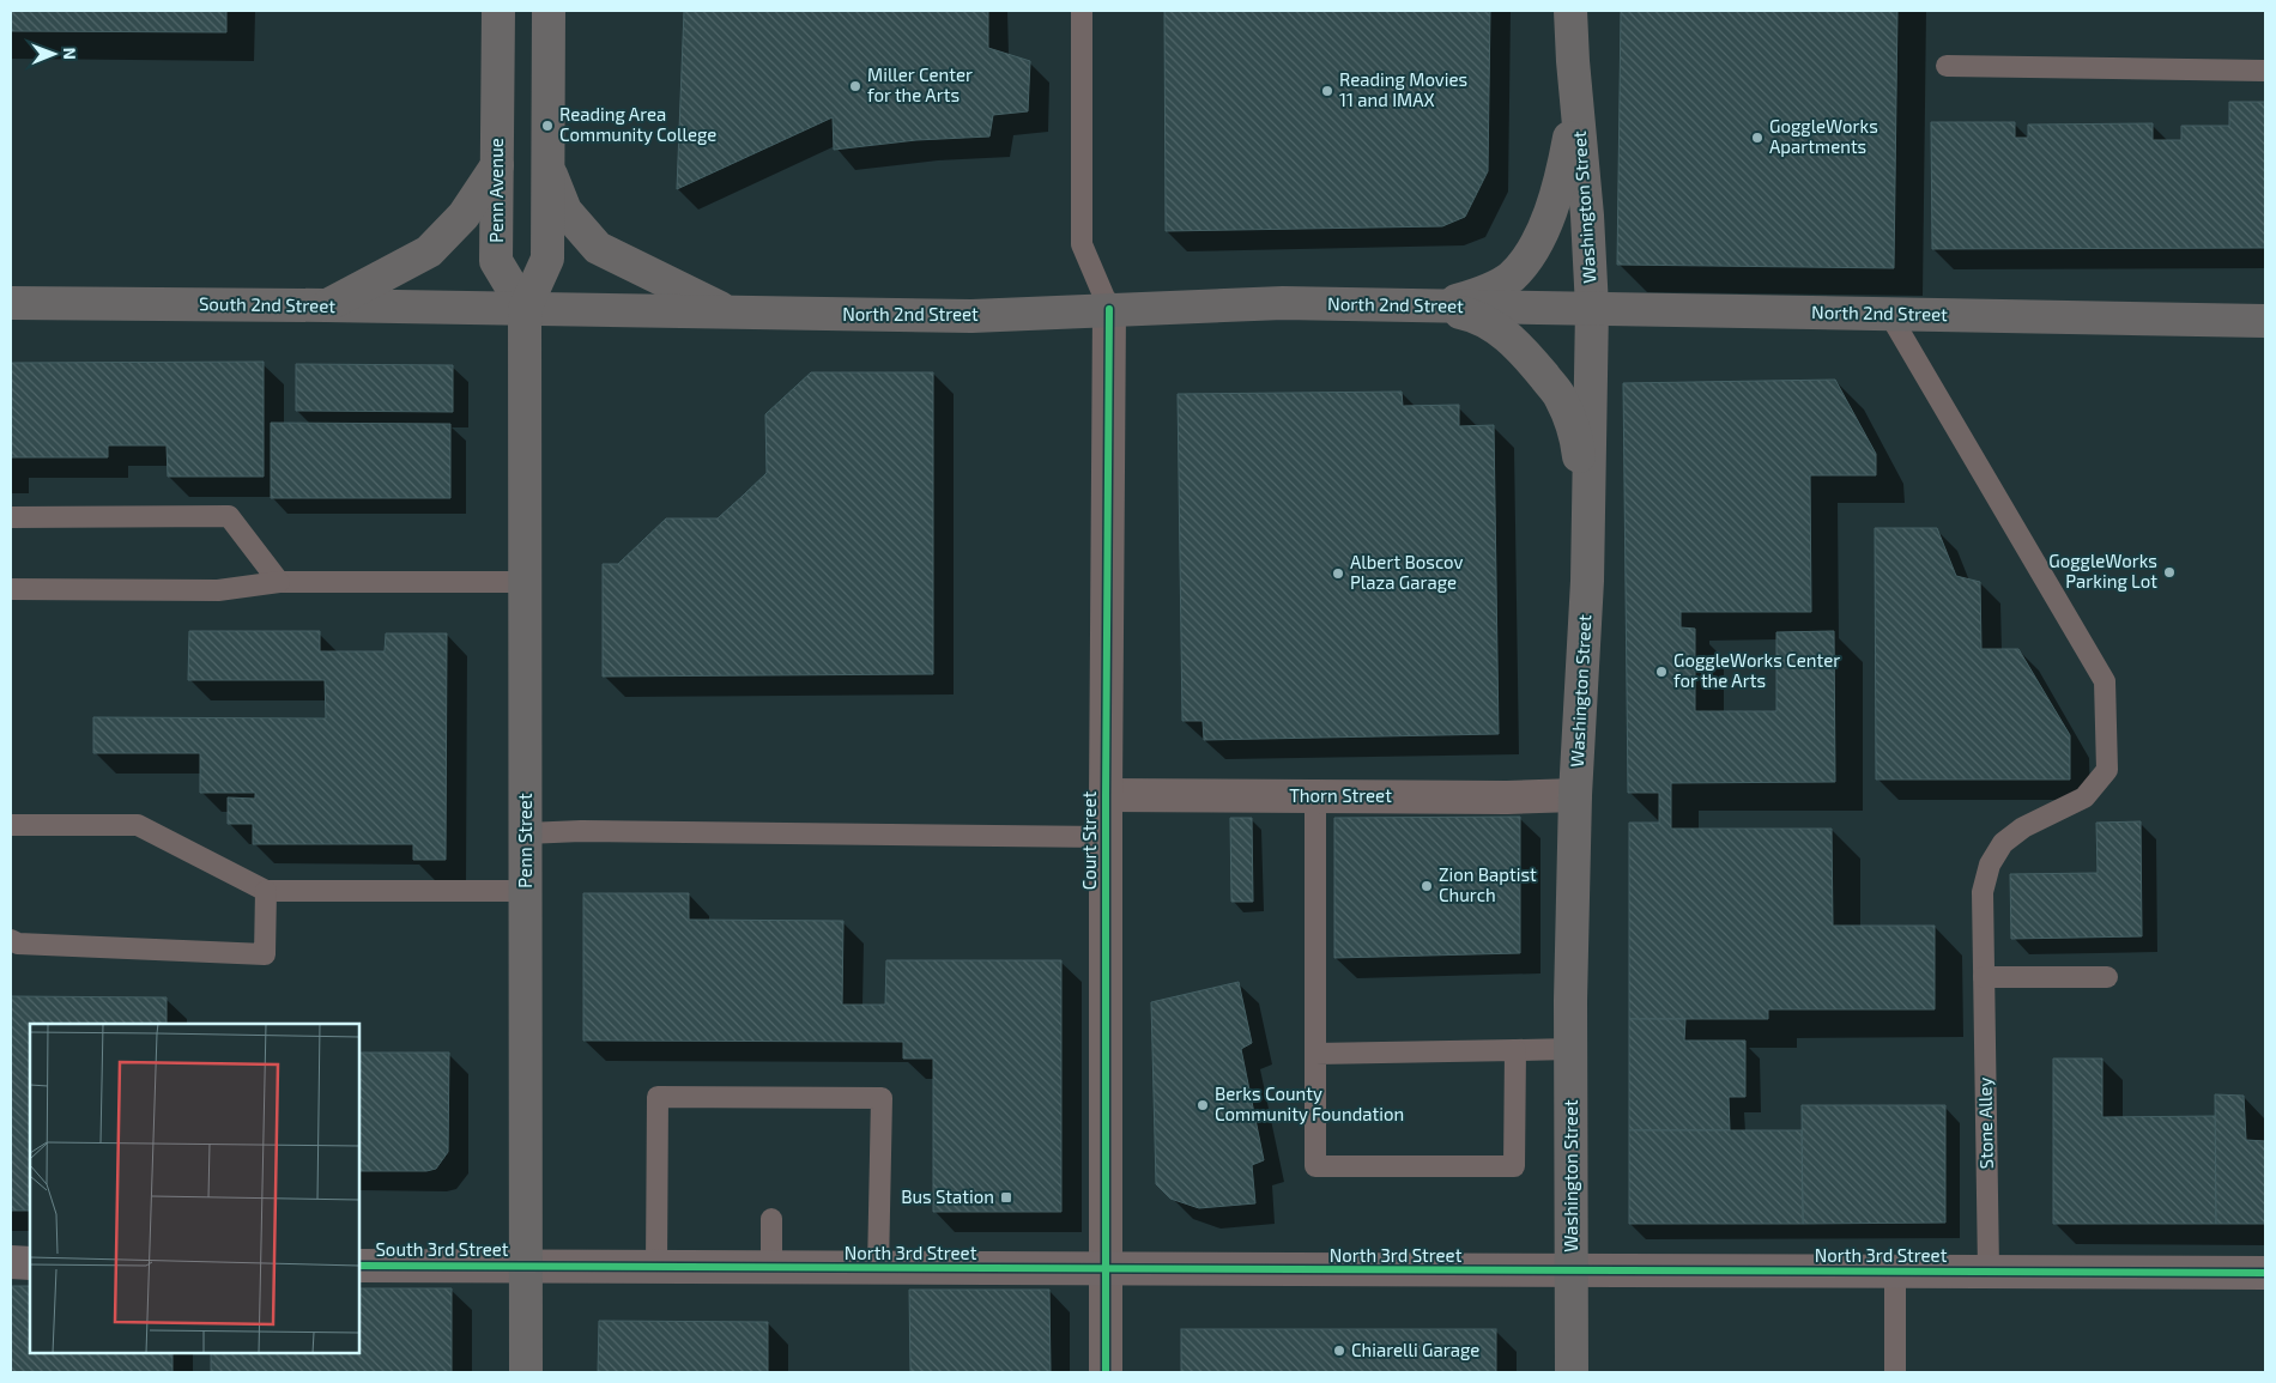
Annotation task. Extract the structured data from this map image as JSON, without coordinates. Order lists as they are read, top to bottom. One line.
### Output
{"streets":{"main road":["Penn Avenue","Washington Street","South 2nd Street","North 2nd Street","Penn Street"],"street":["Thorn Street","Court Street","South 3rd Street","North 3rd Street"],"lane":["Stone Alley"]},"crossings":[["Penn Avenue","South 2nd Street"],["Penn Avenue","North 2nd Street"],["Penn Avenue","Penn Street"],["Washington Street","North 2nd Street"],["Washington Street","Thorn Street"],["Washington Street","North 3rd Street"],["South 2nd Street","North 2nd Street"],["South 2nd Street","Penn Street"],["North 2nd Street","Penn Street"],["North 2nd Street","Court Street"],["North 2nd Street","Stone Alley"],["Thorn Street","Court Street"],["Penn Street","South 3rd Street"],["Penn Street","North 3rd Street"],["Court Street","North 3rd Street"],["Stone Alley","North 3rd Street"],["South 3rd Street","North 3rd Street"]],"places":{"other":["Miller Center for the Arts","Reading Movies 11 and IMAX","Reading Area Community College","GoggleWorks Apartments","GoggleWorks Parking Lot","Albert Boscov Plaza Garage","GoggleWorks Center for the Arts","Zion Baptist Church","Berks County Community Foundation","Chiarelli Garage"],"transit":["Bus Station"]},"north":"right"}
